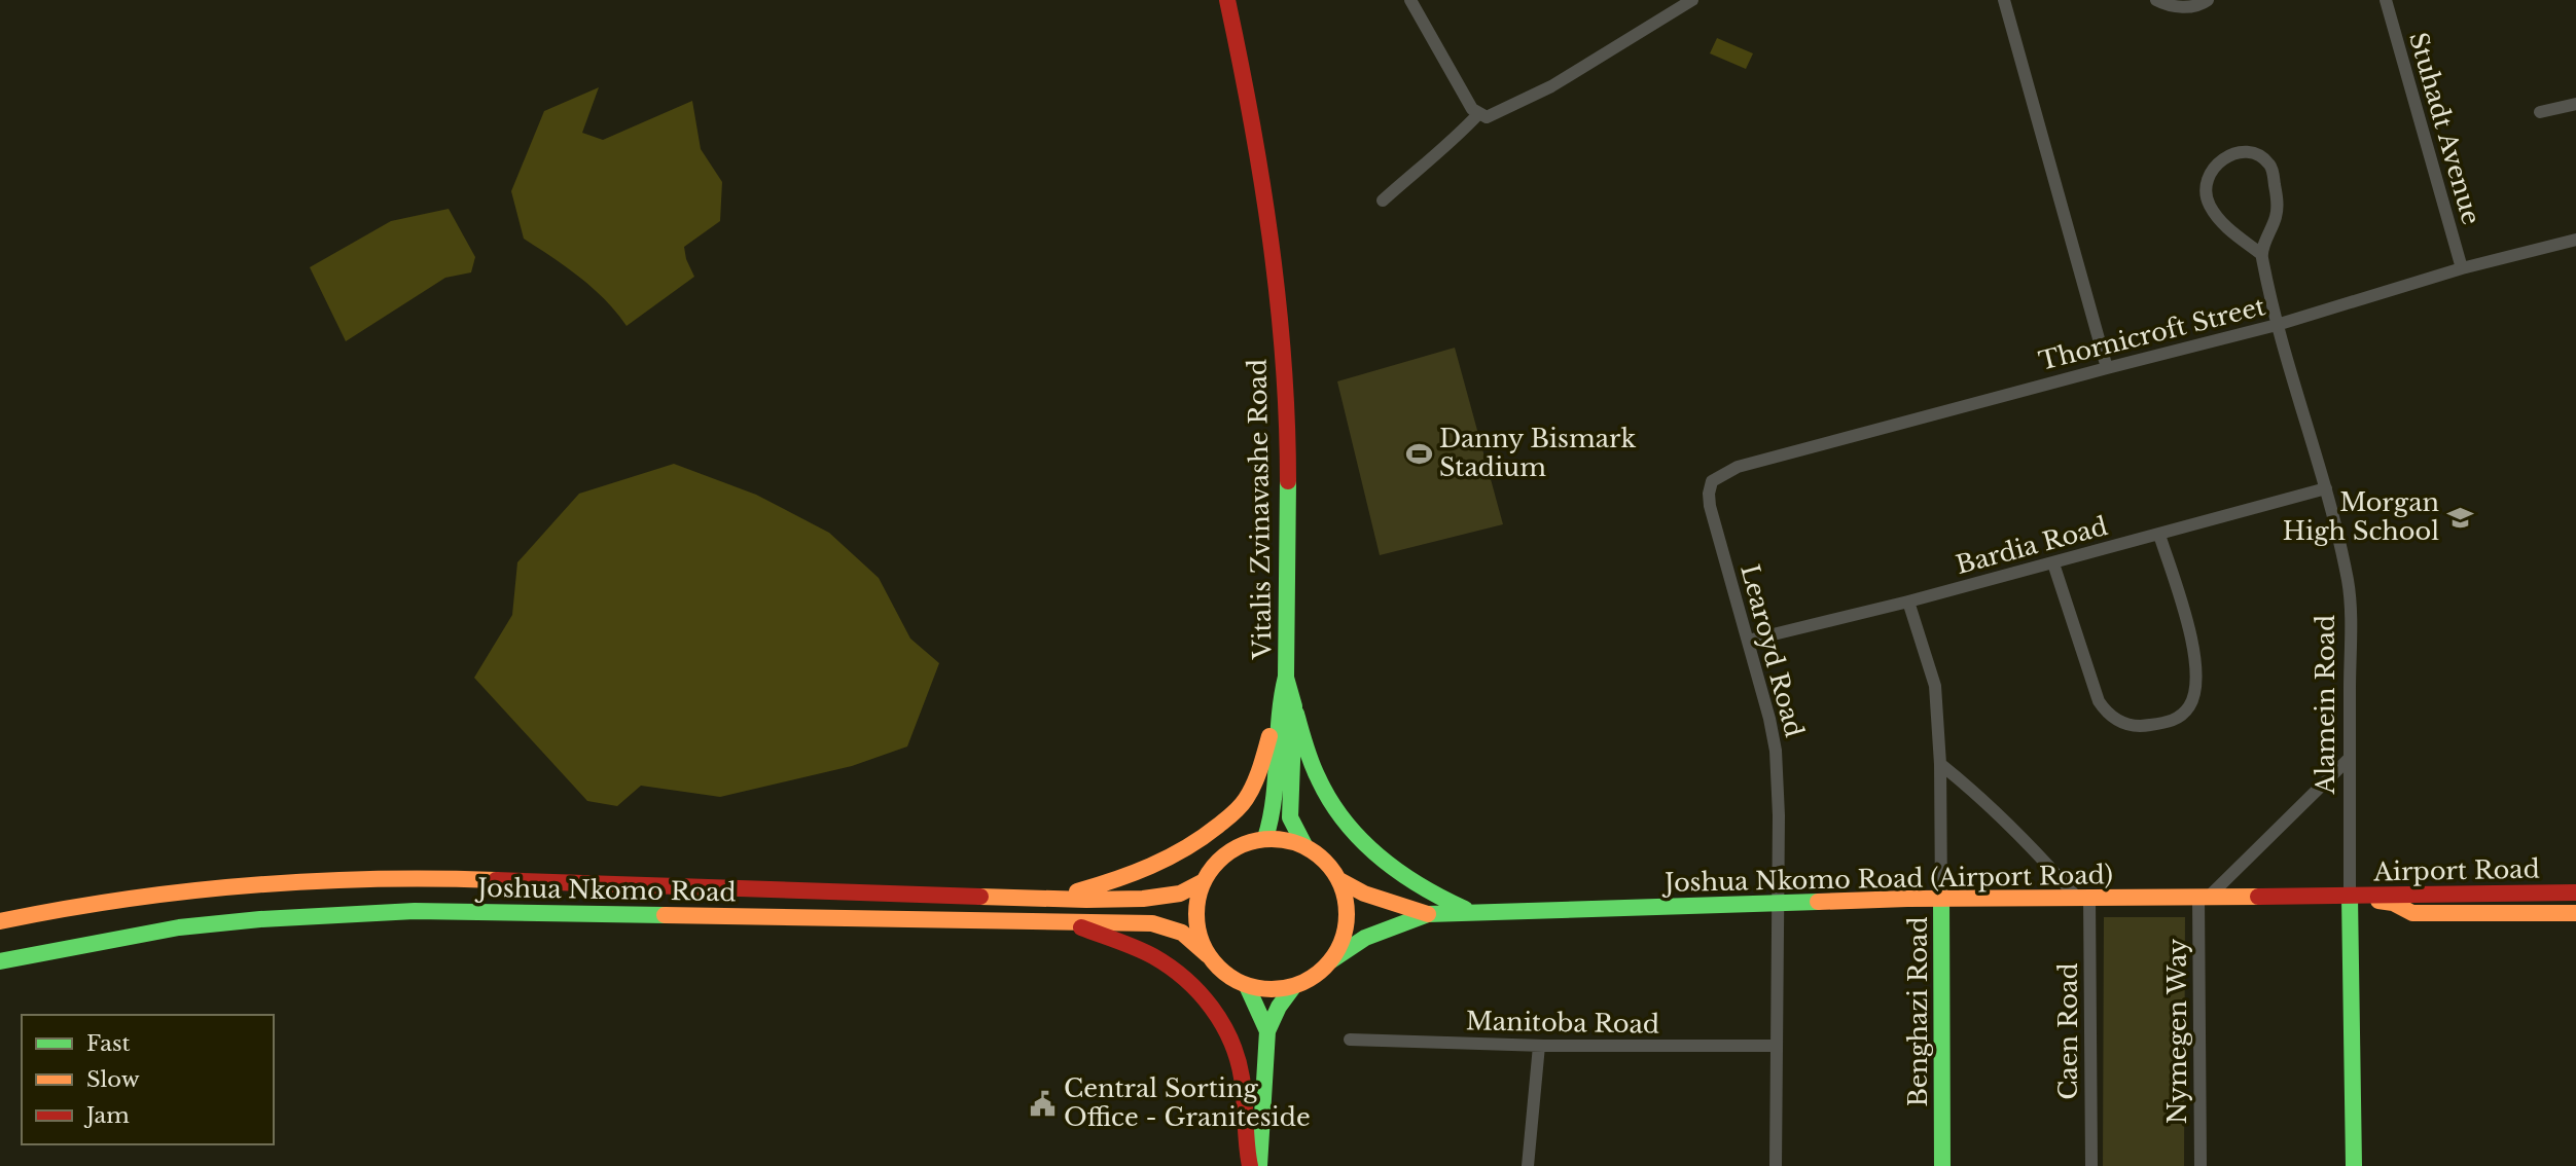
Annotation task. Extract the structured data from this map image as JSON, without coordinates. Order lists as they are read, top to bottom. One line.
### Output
{"streets":{"main road":["Vitalis Zvinavashe Road","Alamein Road","Airport Road","Joshua Nkomo Road (Airport Road)","Joshua Nkomo Road","Benghazi Road"],"street":["Stuhadt Avenue","Thornicroft Street","Bardia Road","Learoyd Road","Manitoba Road","Caen Road","Nymegen Way"]},"crossings":[["Stuhadt Avenue","Thornicroft Street"],["Thornicroft Street","Learoyd Road"],["Thornicroft Street","Alamein Road"],["Vitalis Zvinavashe Road","Joshua Nkomo Road"],["Bardia Road","Learoyd Road"],["Bardia Road","Alamein Road"],["Bardia Road","Benghazi Road"],["Learoyd Road","Joshua Nkomo Road (Airport Road)"],["Learoyd Road","Manitoba Road"],["Alamein Road","Airport Road"],["Alamein Road","Joshua Nkomo Road (Airport Road)"],["Airport Road","Joshua Nkomo Road (Airport Road)"],["Joshua Nkomo Road (Airport Road)","Benghazi Road"],["Joshua Nkomo Road (Airport Road)","Caen Road"],["Joshua Nkomo Road (Airport Road)","Nymegen Way"]],"places":{"sports":["Danny Bismark Stadium"],"school or university":["Morgan High School"],"public building":["Central Sorting Office - Graniteside"]},"legend":["Fast","Slow","Jam"]}
